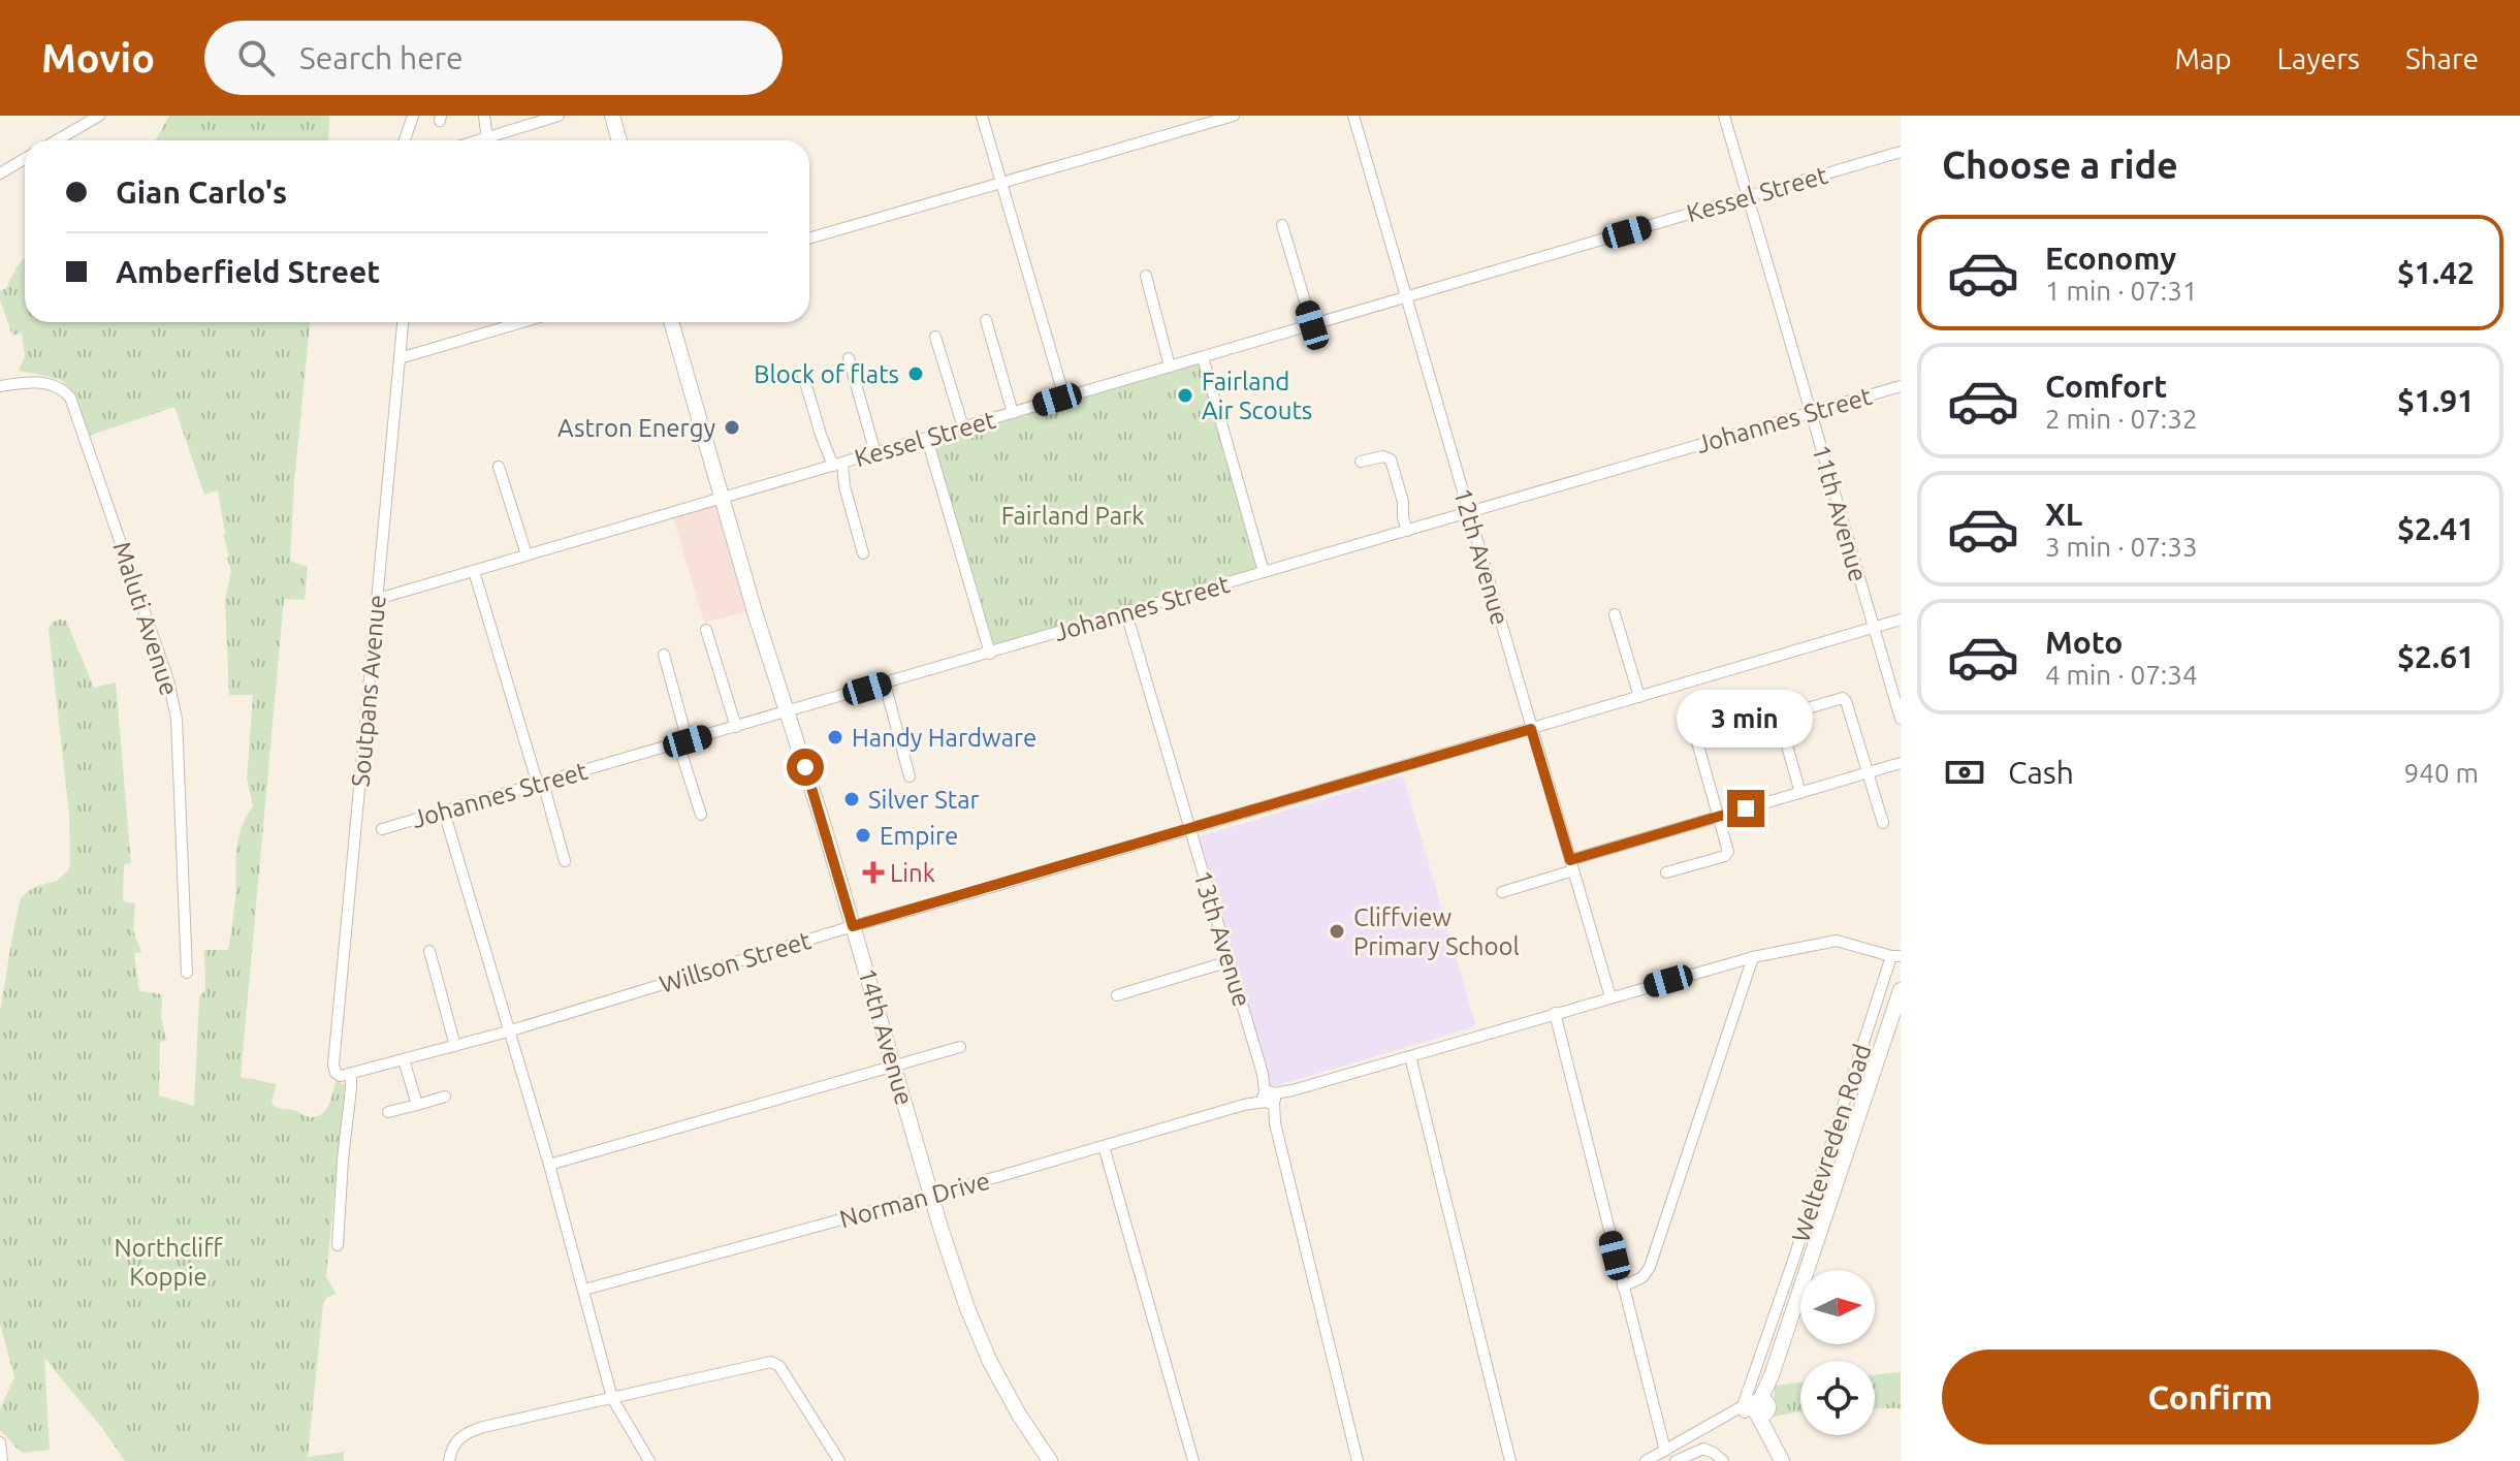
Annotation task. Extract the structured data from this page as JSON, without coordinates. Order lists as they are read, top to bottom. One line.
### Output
{"streets":{"main road":["14th Avenue","Weltevreden Road"],"street":["Kessel Street","Johannes Street","11th Avenue","12th Avenue","Maluti Avenue","Soutpans Avenue","13th Avenue","Willson Street","Norman Drive"]},"crossings":[["Kessel Street","11th Avenue"],["Kessel Street","12th Avenue"],["Kessel Street","Soutpans Avenue"],["Kessel Street","14th Avenue"],["Johannes Street","11th Avenue"],["Johannes Street","12th Avenue"],["Johannes Street","13th Avenue"],["Johannes Street","14th Avenue"],["11th Avenue","Willson Street"],["12th Avenue","Willson Street"],["12th Avenue","Norman Drive"],["Soutpans Avenue","Willson Street"],["13th Avenue","Willson Street"],["13th Avenue","Norman Drive"],["Willson Street","14th Avenue"],["14th Avenue","Norman Drive"],["Weltevreden Road","Norman Drive"]],"parks":["Fairland Park","Northcliff Koppie"],"places":{"other":["Block of flats","Fairland Air Scouts","Astron Energy","Handy Hardware","Silver Star","Empire","Cliffview Primary School"],"health":["Link"]},"north":"right","page":{"header":"Movio","search":"Search here","nav":["Map","Layers","Share"],"heading":"Choose a ride","banner":["Gian Carlo's","Amberfield Street"],"list":[{"name":"Economy","note":"1 min · 07:31","value":"$1.42"},{"name":"Comfort","note":"2 min · 07:32","value":"$1.91"},{"name":"XL","note":"3 min · 07:33","value":"$2.41"},{"name":"Moto","note":"4 min · 07:34","value":"$2.61"}],"bubble":"3 min","pay":["Cash","940 m"],"buttons":"Confirm"}}
